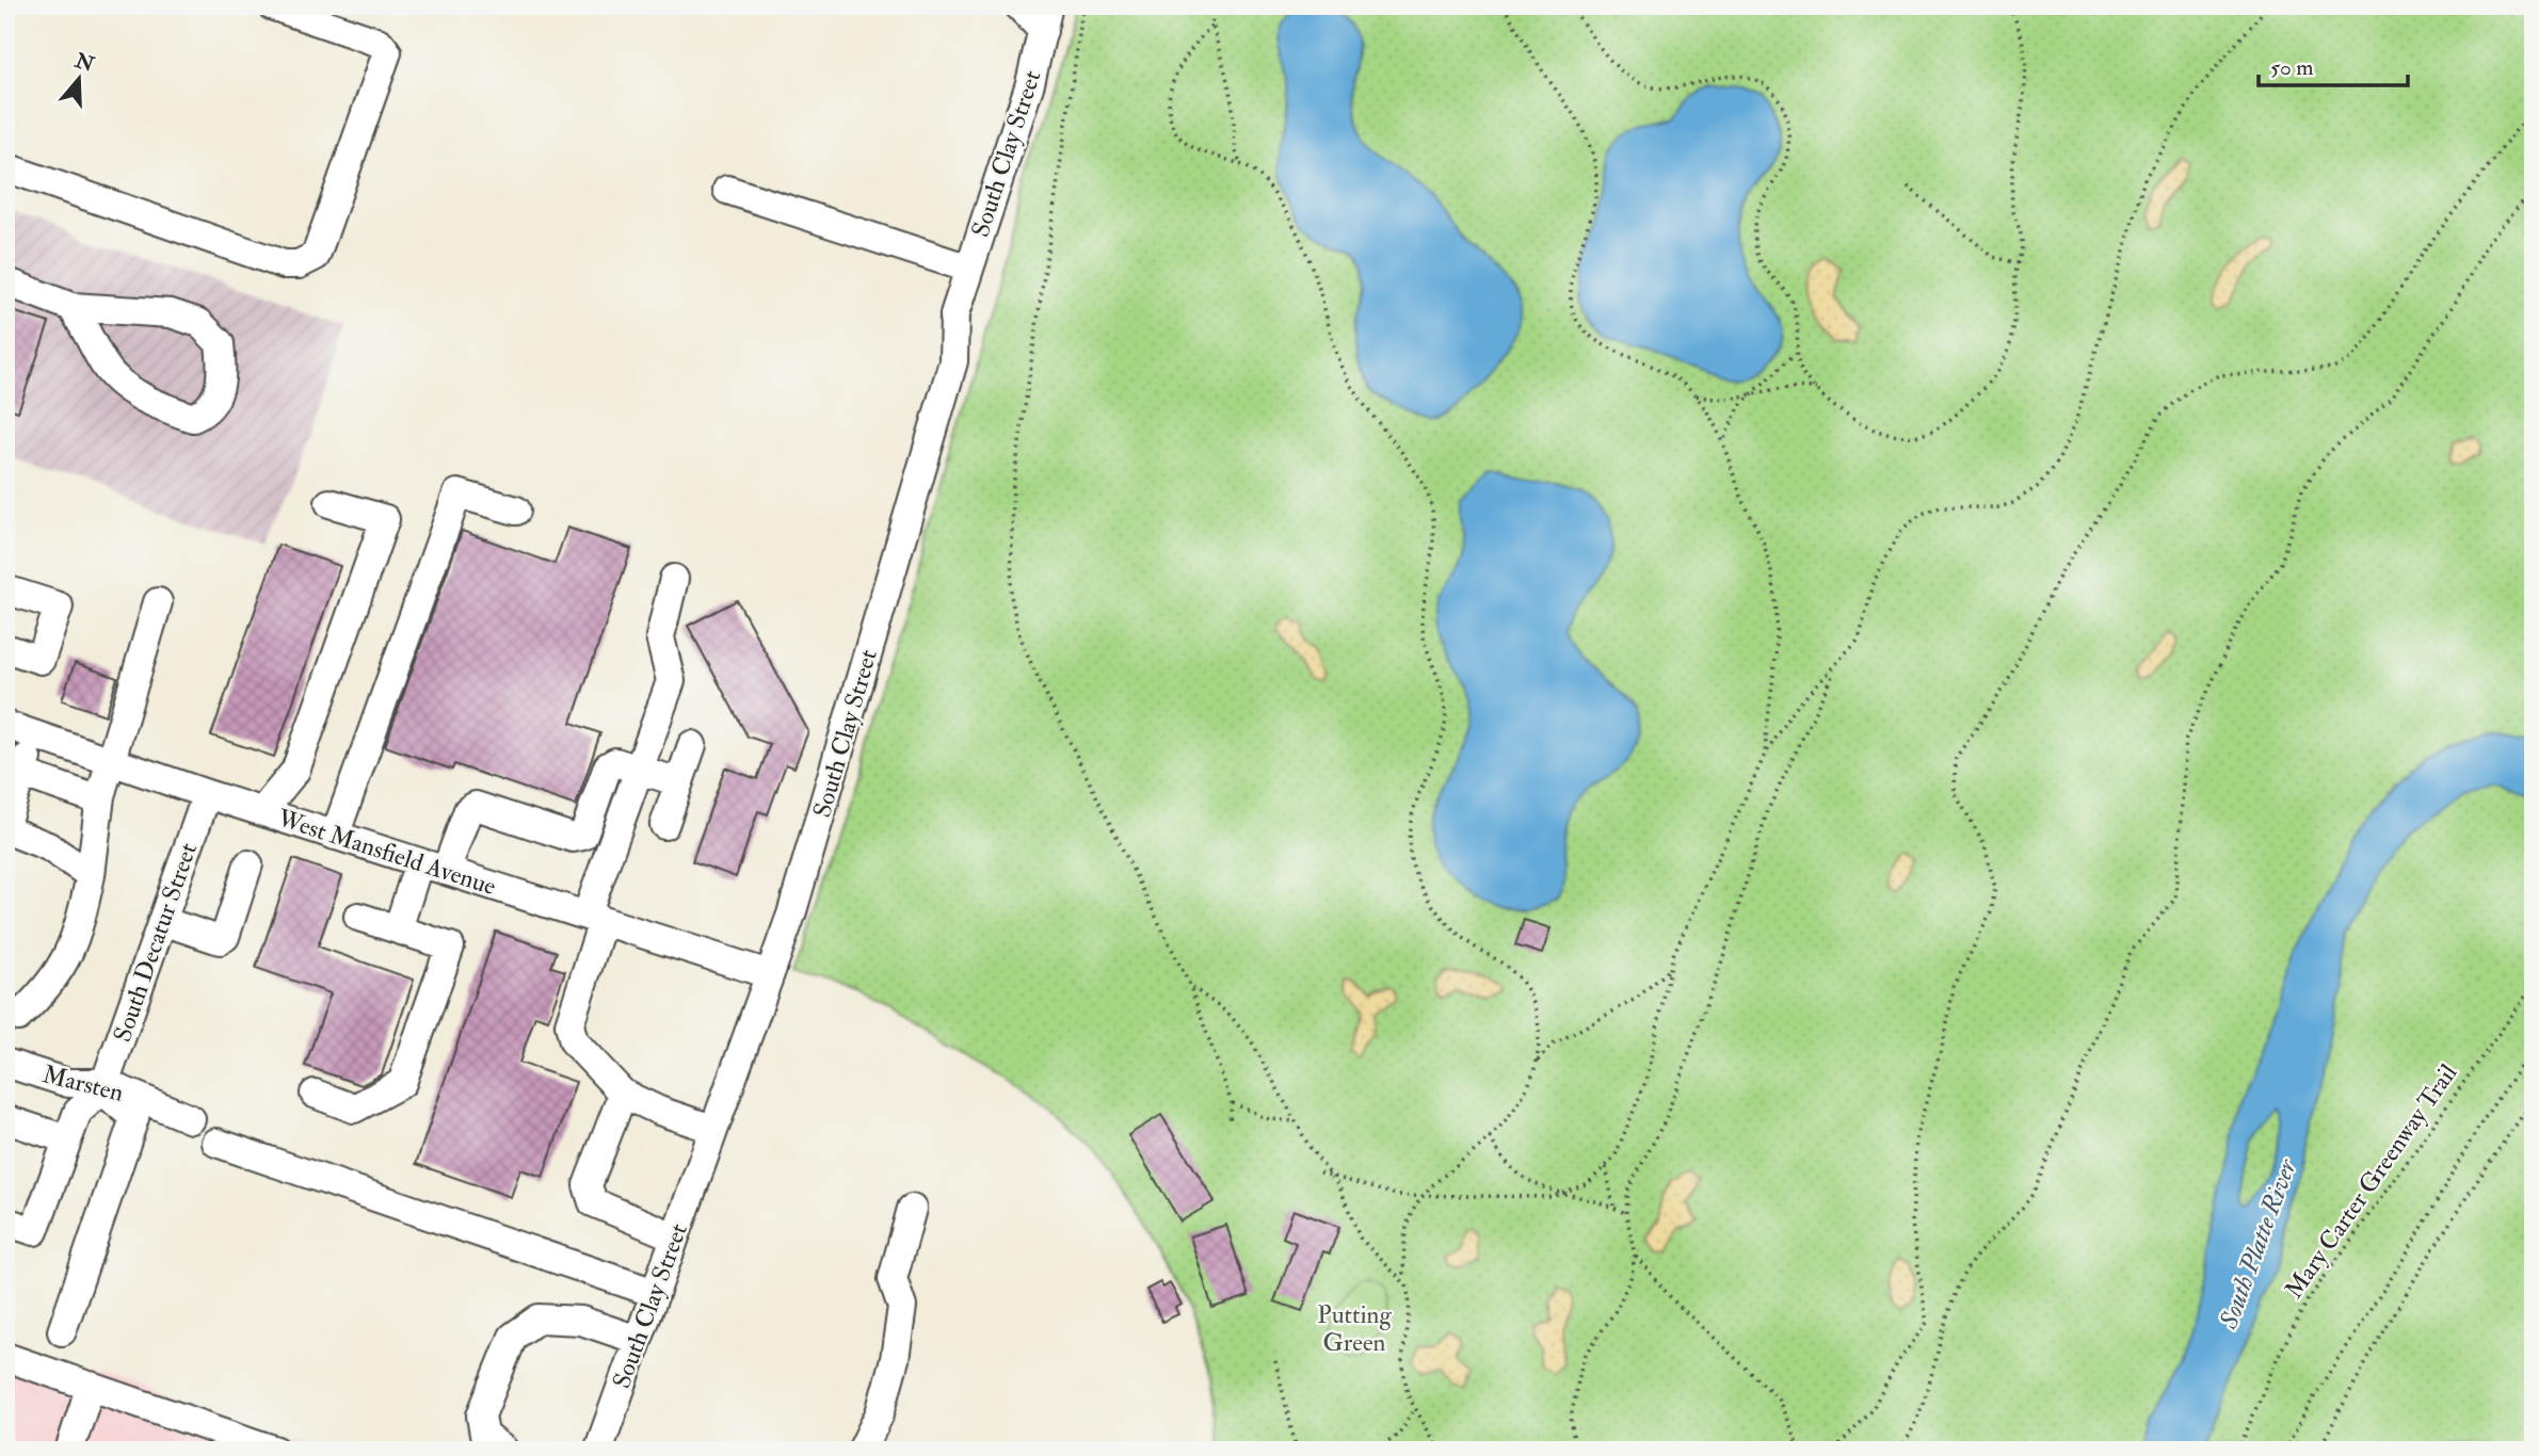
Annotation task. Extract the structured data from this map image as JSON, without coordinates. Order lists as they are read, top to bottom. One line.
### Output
{"streets":{"street":["South Clay Street","West Mansfield Avenue","South Decatur Street","Marsten"],"path":["Mary Carter Greenway Trail"]},"crossings":[["South Clay Street","West Mansfield Avenue"],["West Mansfield Avenue","South Decatur Street"],["South Decatur Street","Marsten"]],"water":["South Platte River"],"parks":["Putting Green"],"scale_bar":"50 m","north":"top"}
